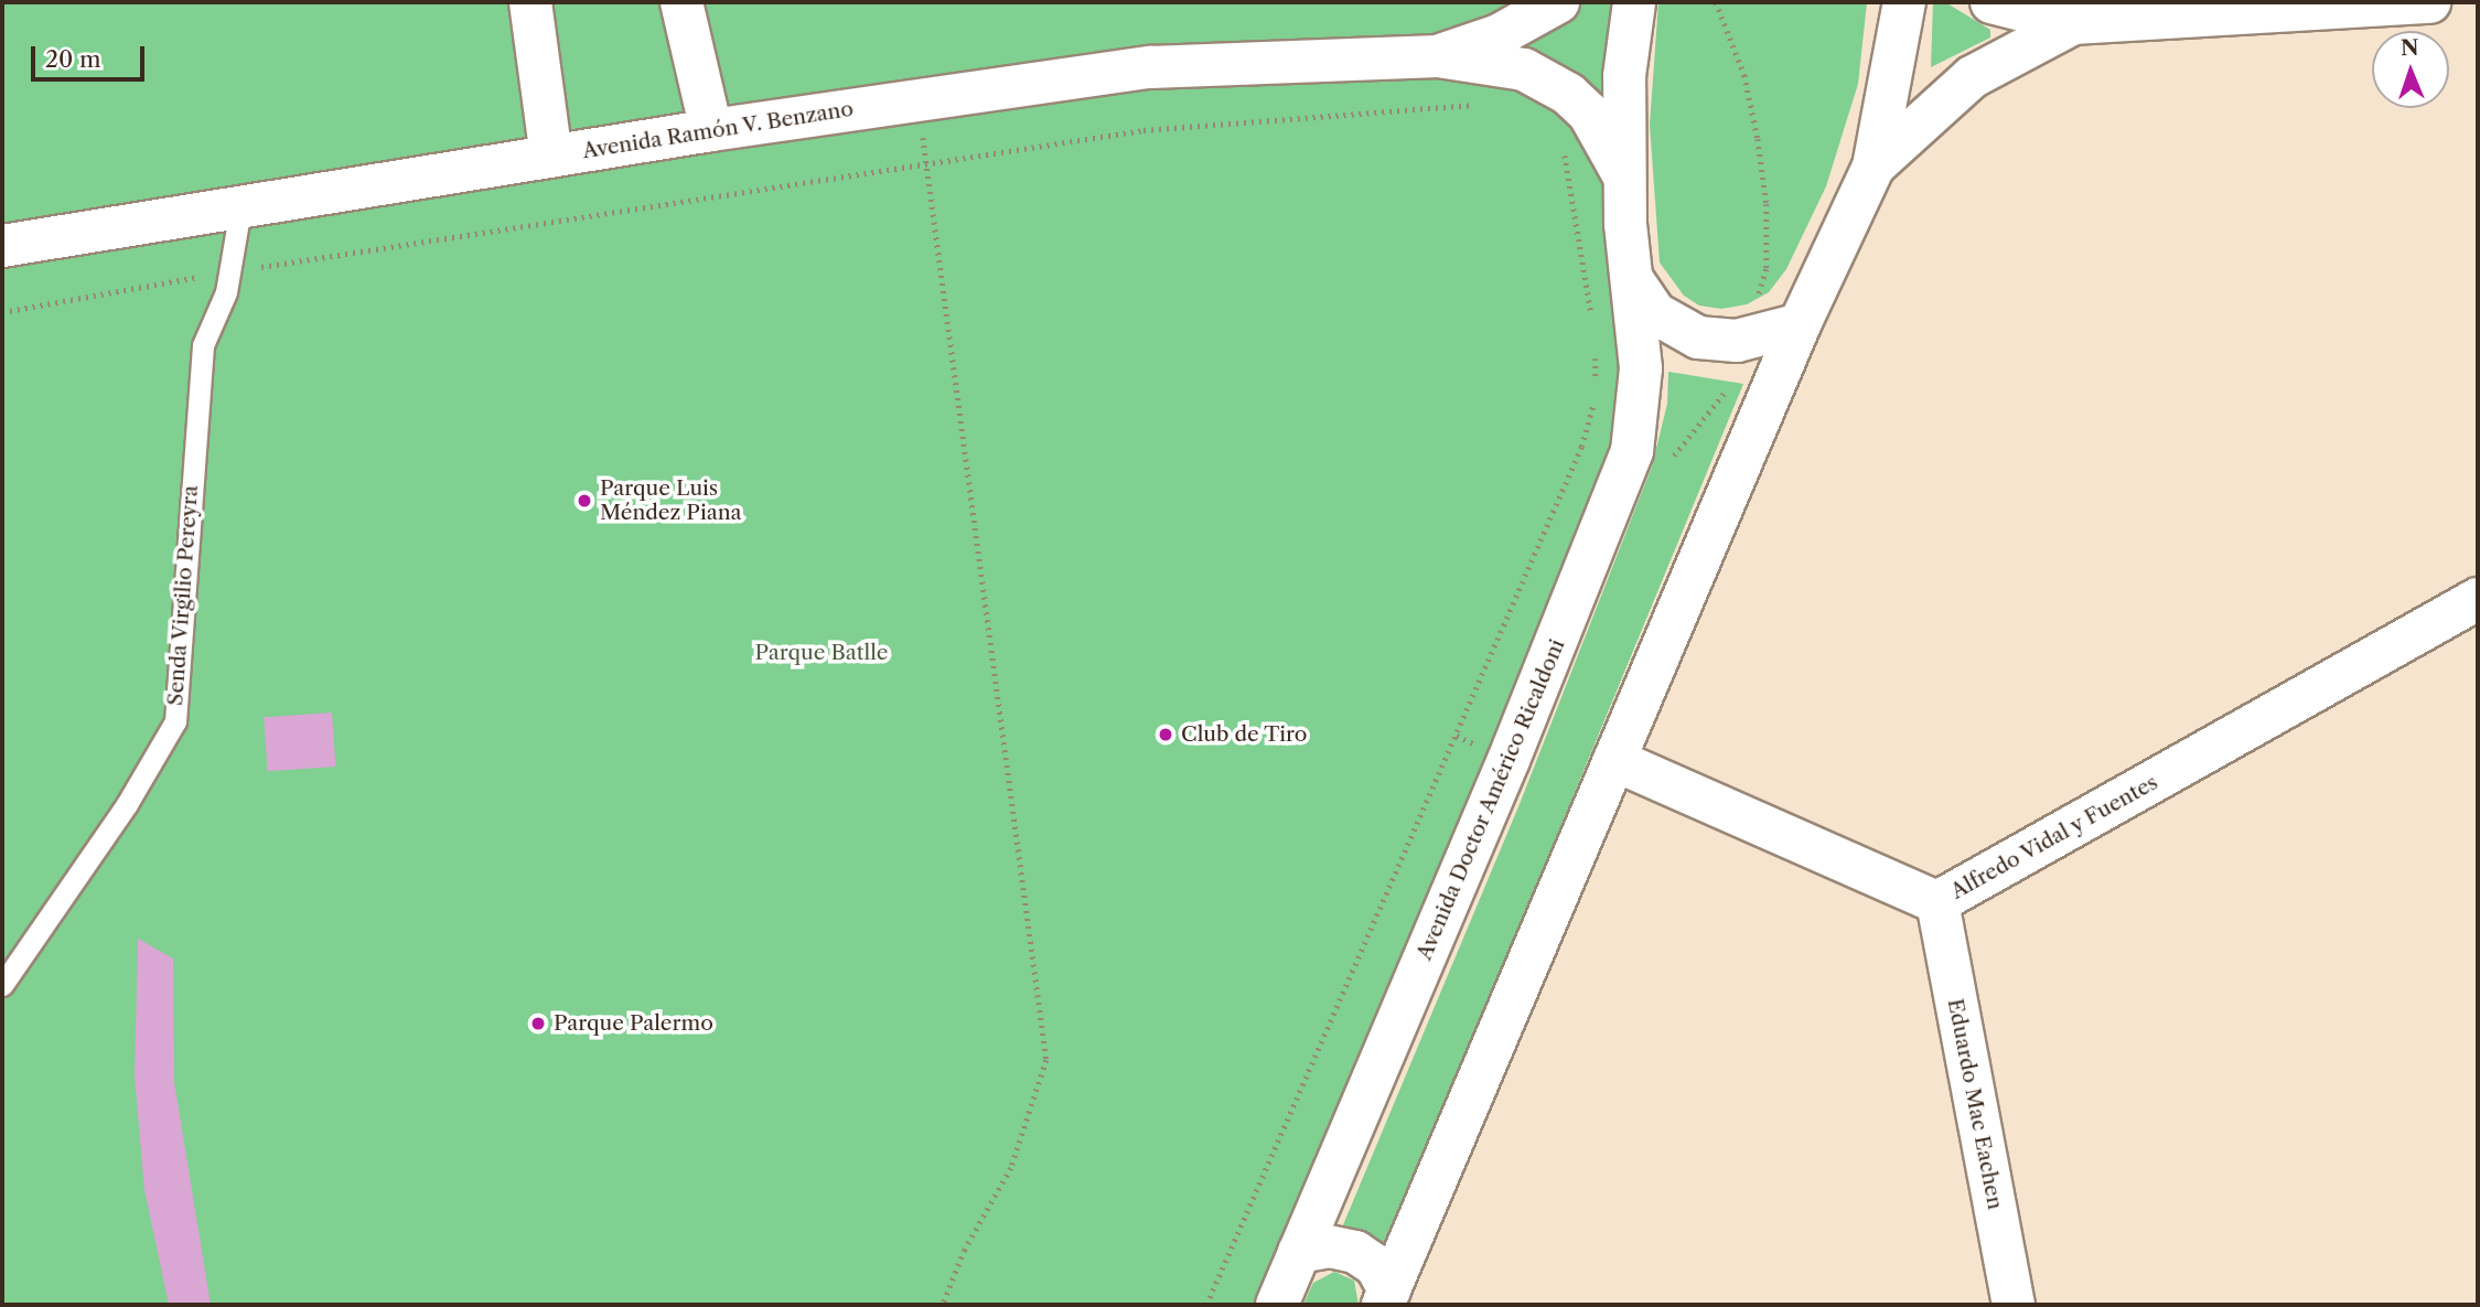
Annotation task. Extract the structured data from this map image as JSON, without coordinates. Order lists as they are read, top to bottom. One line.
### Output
{"streets":{"street":["Avenida Ramón V. Benzano","Avenida Doctor Américo Ricaldoni","Alfredo Vidal y Fuentes","Eduardo Mac Eachen"],"lane":["Senda Virgilio Pereyra"]},"crossings":[["Avenida Ramón V. Benzano","Senda Virgilio Pereyra"],["Avenida Ramón V. Benzano","Avenida Doctor Américo Ricaldoni"],["Alfredo Vidal y Fuentes","Eduardo Mac Eachen"]],"parks":["Parque Batlle"],"places":["Parque Luis Méndez Piana","Club de Tiro","Parque Palermo"],"scale_bar":"20 m","north":"top"}
